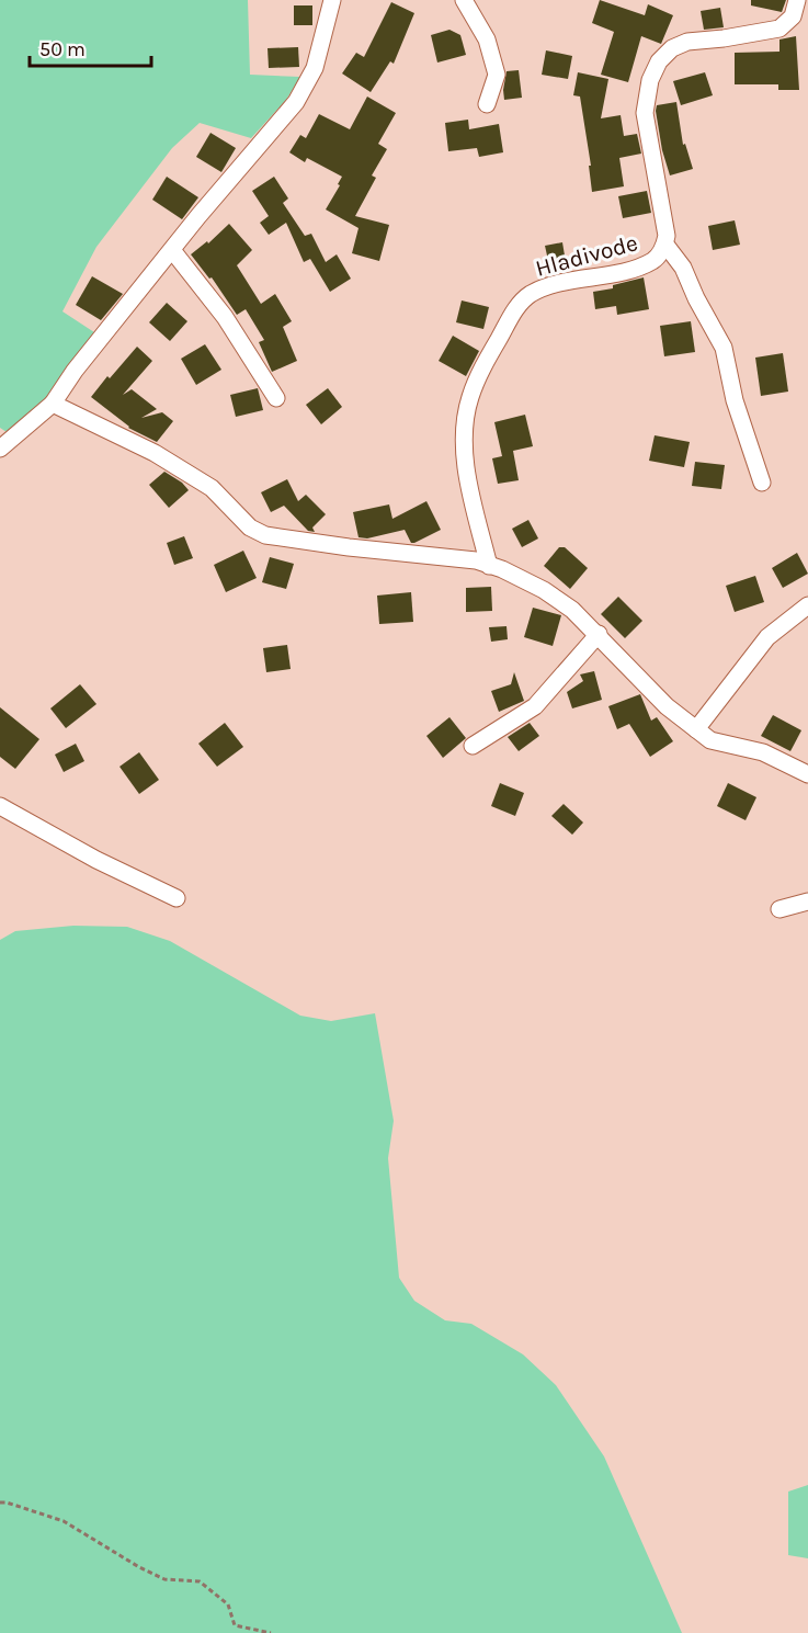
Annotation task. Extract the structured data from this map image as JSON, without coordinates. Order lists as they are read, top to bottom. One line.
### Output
{"streets":{"street":["Hladivode"]},"scale_bar":"50 m"}
